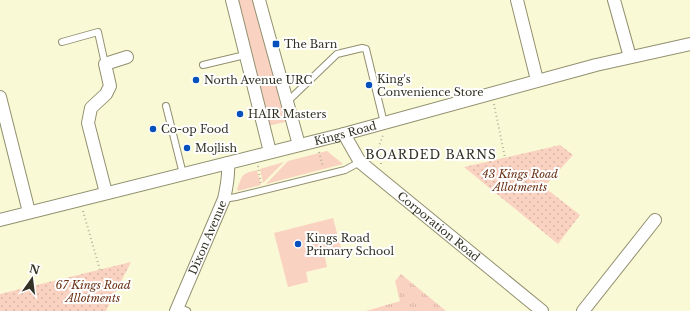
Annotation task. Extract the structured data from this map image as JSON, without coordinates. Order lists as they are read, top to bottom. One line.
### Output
{"streets":{"street":["Kings Road","Corporation Road","Dixon Avenue"]},"crossings":[["Kings Road","Corporation Road"],["Kings Road","Dixon Avenue"]],"districts":["BOARDED BARNS"],"parks":["43 Kings Road Allotments","67 Kings Road Allotments"],"places":{"transit":["The Barn"],"other":["North Avenue URC","King's Convenience Store","HAIR Masters","Co-op Food","Mojlish","Kings Road Primary School"]},"north":"top"}
